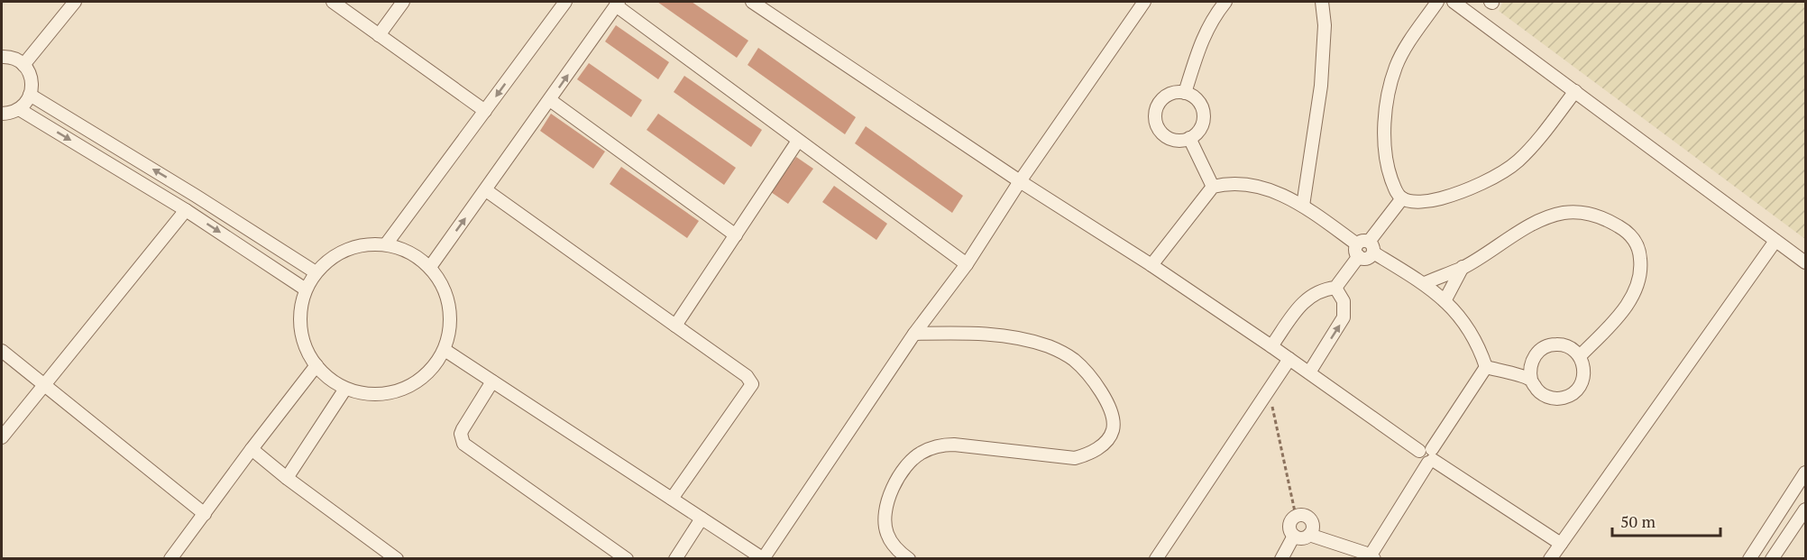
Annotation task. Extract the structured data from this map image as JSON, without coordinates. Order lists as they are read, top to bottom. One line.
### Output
{"scale_bar":"50 m"}
